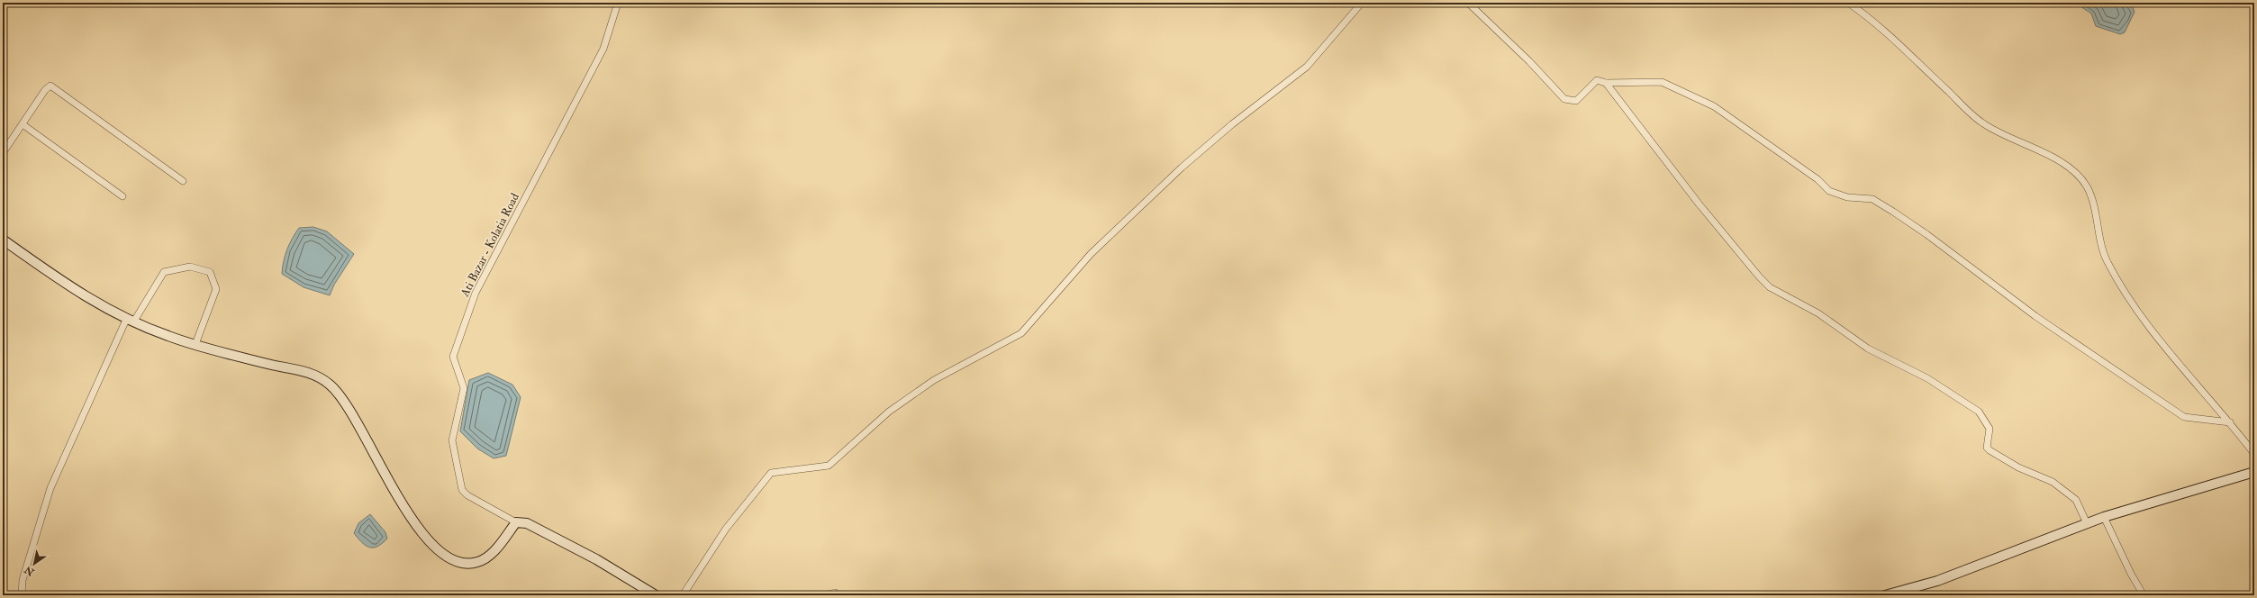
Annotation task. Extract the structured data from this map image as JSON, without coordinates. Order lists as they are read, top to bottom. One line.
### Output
{"streets":{"street":["Ati Bazar - Kolatia Road"]},"north":"bottom left"}
